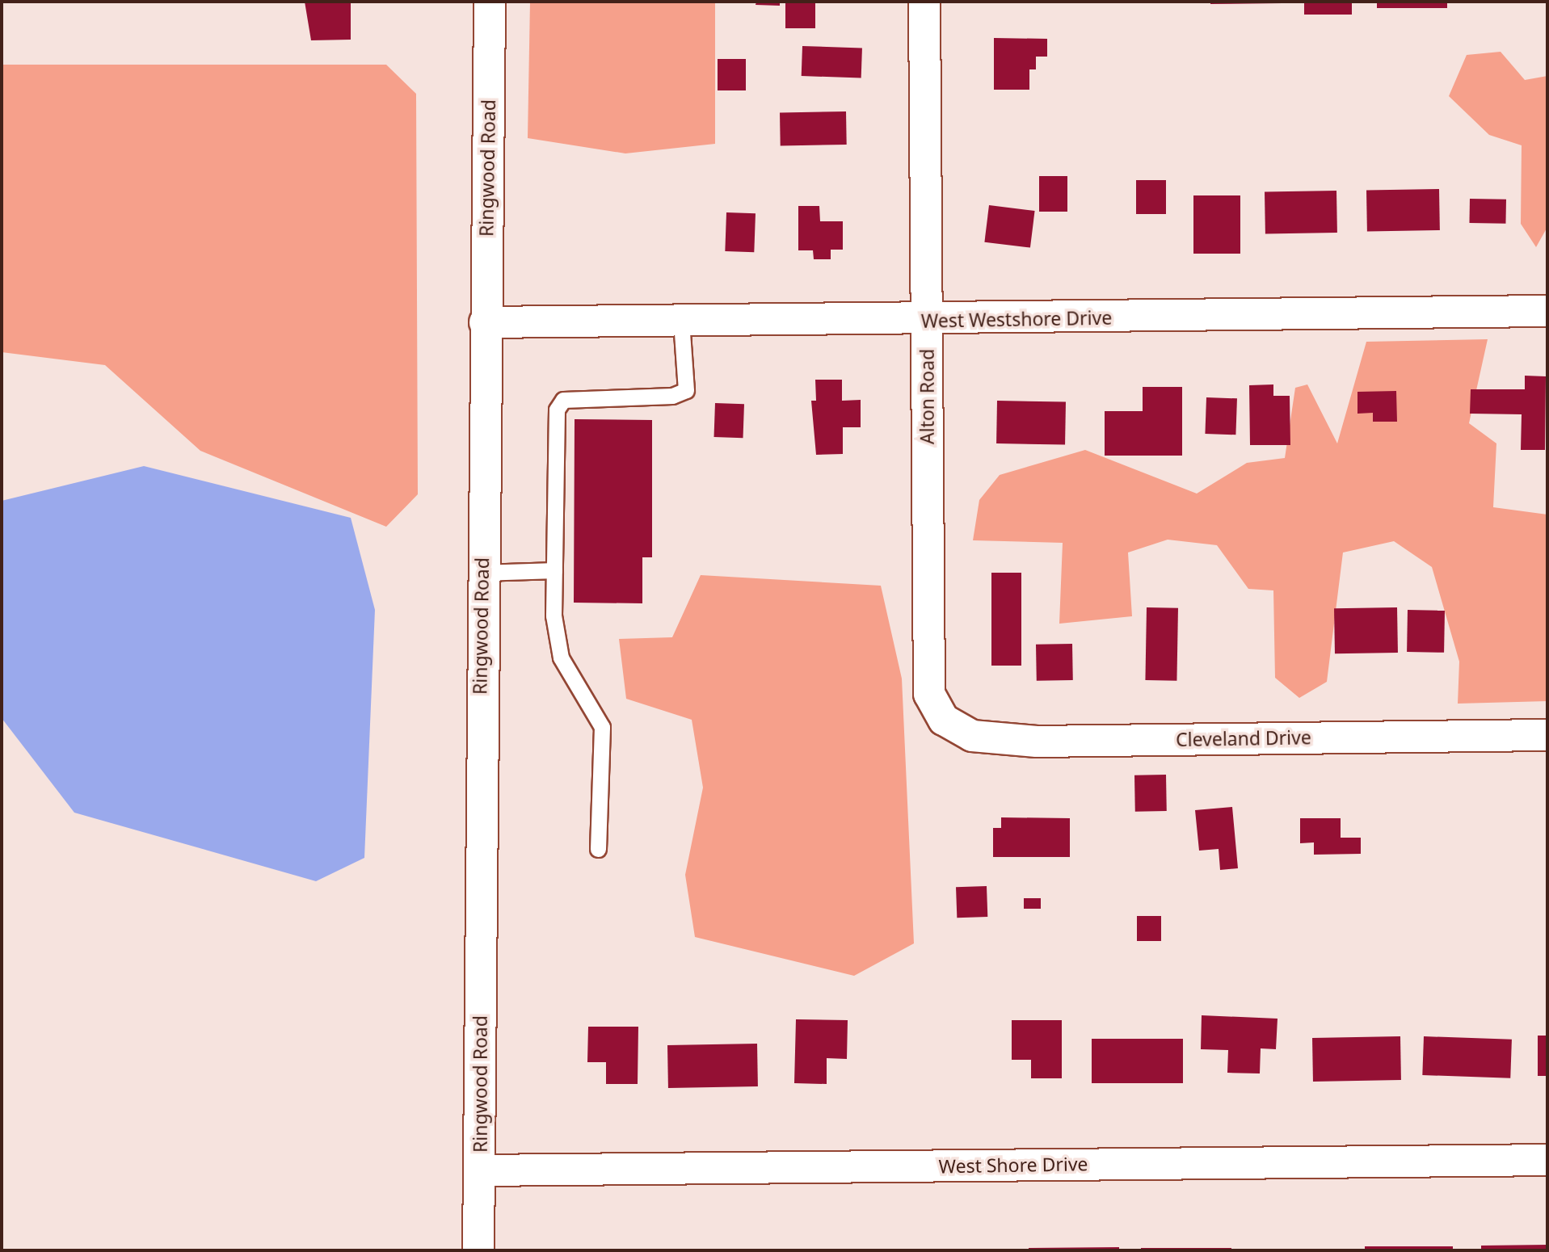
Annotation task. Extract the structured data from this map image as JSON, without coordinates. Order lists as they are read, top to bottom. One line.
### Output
{"streets":{"street":["Ringwood Road","West Westshore Drive","Alton Road","Cleveland Drive","West Shore Drive"]},"crossings":[["Ringwood Road","West Westshore Drive"],["Ringwood Road","West Shore Drive"],["West Westshore Drive","Alton Road"],["Alton Road","Cleveland Drive"]]}
